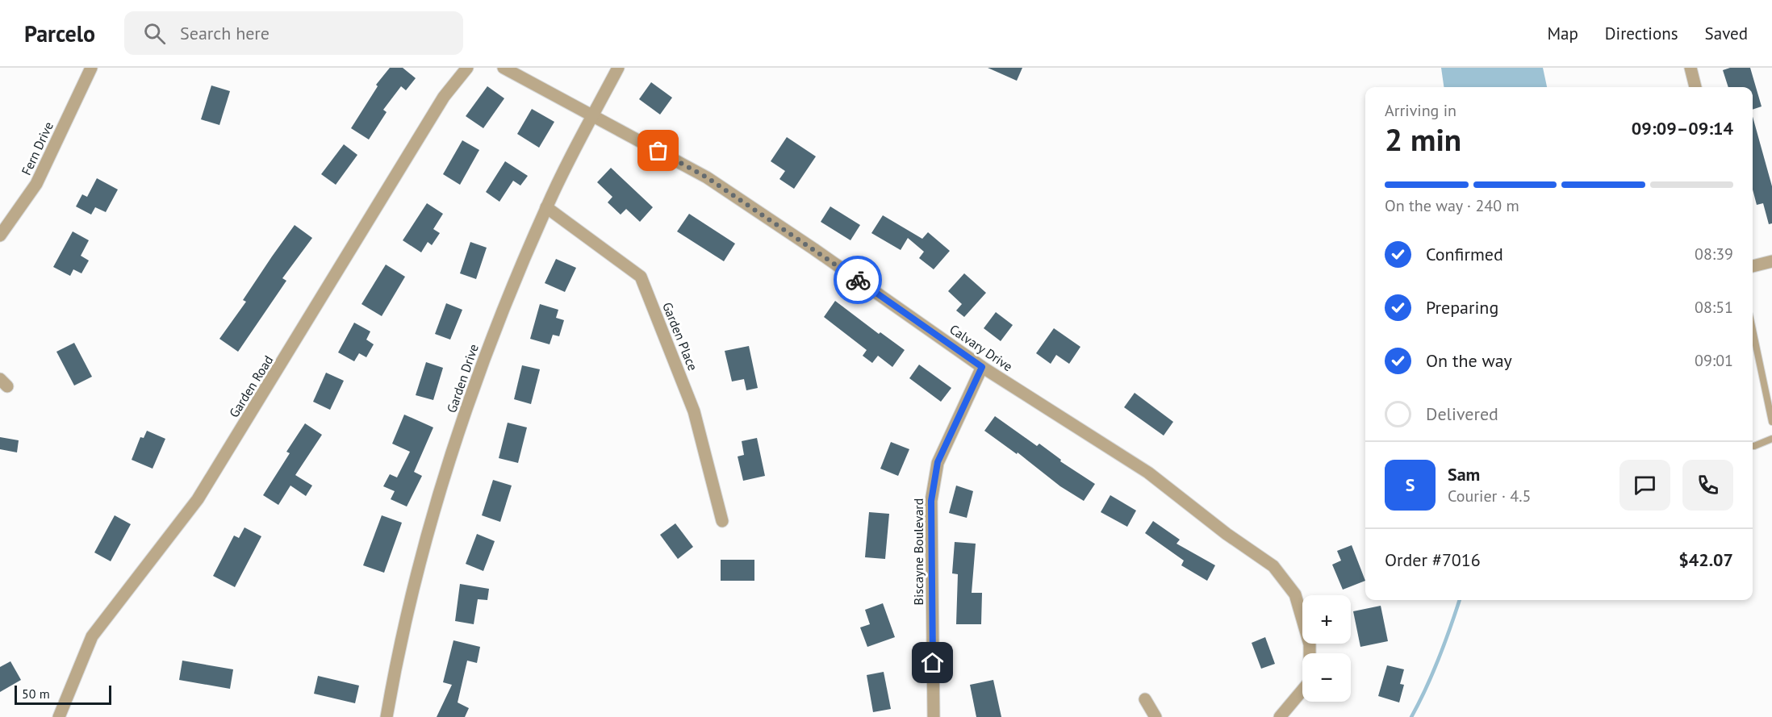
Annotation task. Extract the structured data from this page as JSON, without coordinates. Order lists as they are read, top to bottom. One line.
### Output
{"streets":{"street":["Fern Drive","Garden Place","Calvary Drive","Garden Drive","Garden Road","Biscayne Boulevard"]},"crossings":[["Garden Place","Garden Drive"],["Calvary Drive","Garden Drive"],["Calvary Drive","Biscayne Boulevard"]],"scale_bar":"50 m","page":{"header":"Parcelo","search":"Search here","nav":["Map","Directions","Saved"],"heading":["2 min","Arriving in","09:09–09:14"],"panel":["Sam","Courier · 4.5","Order #7016","$42.07"],"bar":"On the way · 240 m","list":[["Confirmed","08:39"],["Preparing","08:51"],["On the way","09:01"],"Delivered"],"round":"S","map_buttons":["+","−"],"scale":"50 m"}}
